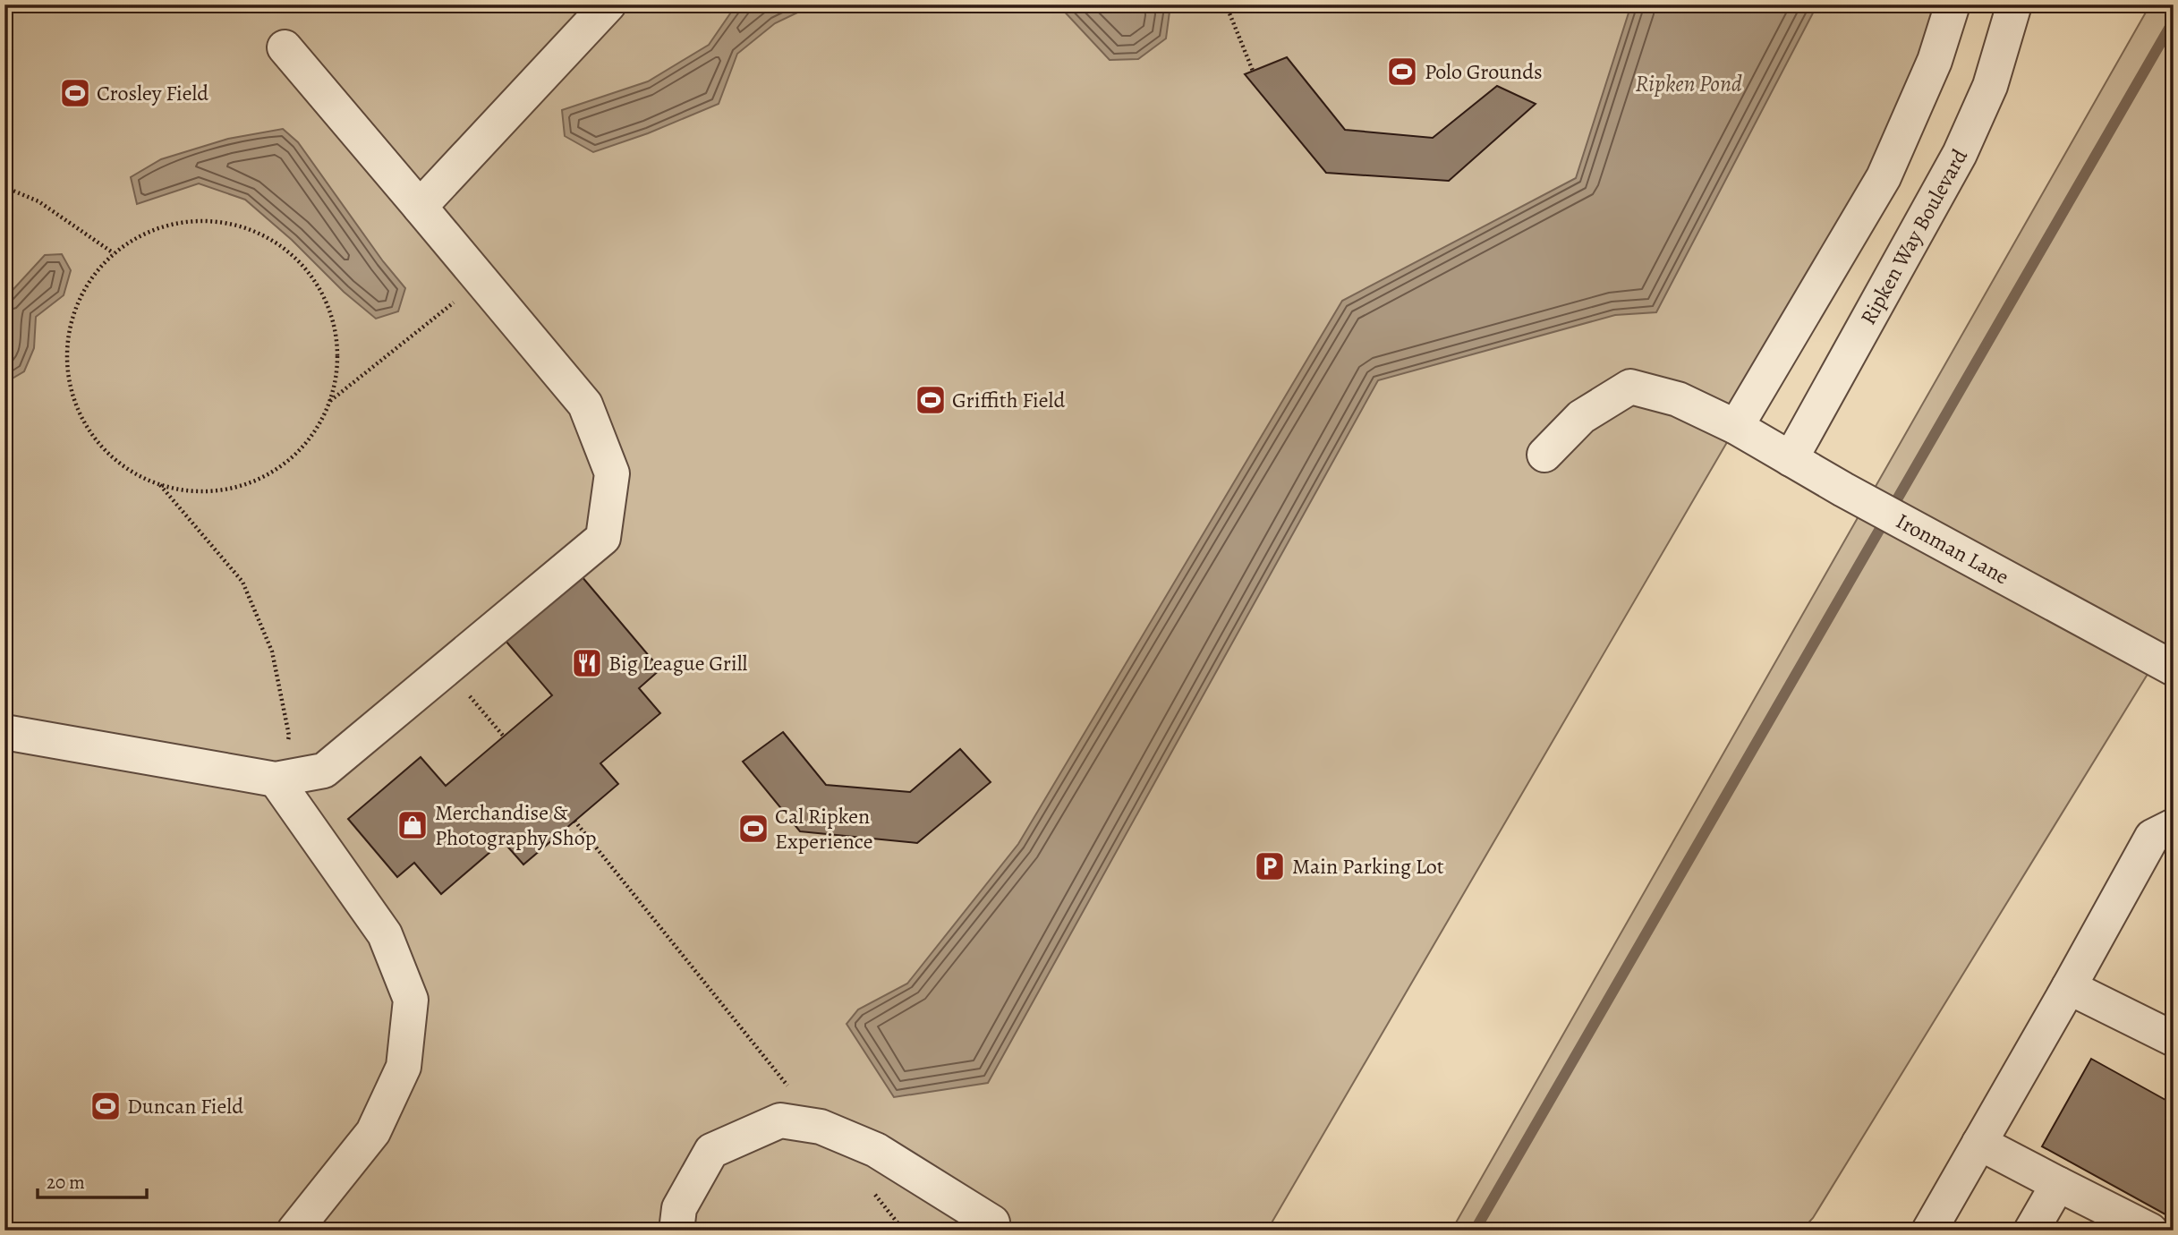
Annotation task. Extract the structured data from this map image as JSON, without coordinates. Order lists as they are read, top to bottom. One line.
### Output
{"streets":{"street":["Ripken Way Boulevard","Ironman Lane"]},"crossings":[["Ripken Way Boulevard","Ironman Lane"]],"water":["Ripken Pond"],"places":{"sports":["Polo Grounds","Crosley Field","Griffith Field","Cal Ripken Experience","Duncan Field"],"restaurant":["Big League Grill"],"shop":["Merchandise & Photography Shop"],"parking":["Main Parking Lot"]},"scale_bar":"20 m"}
